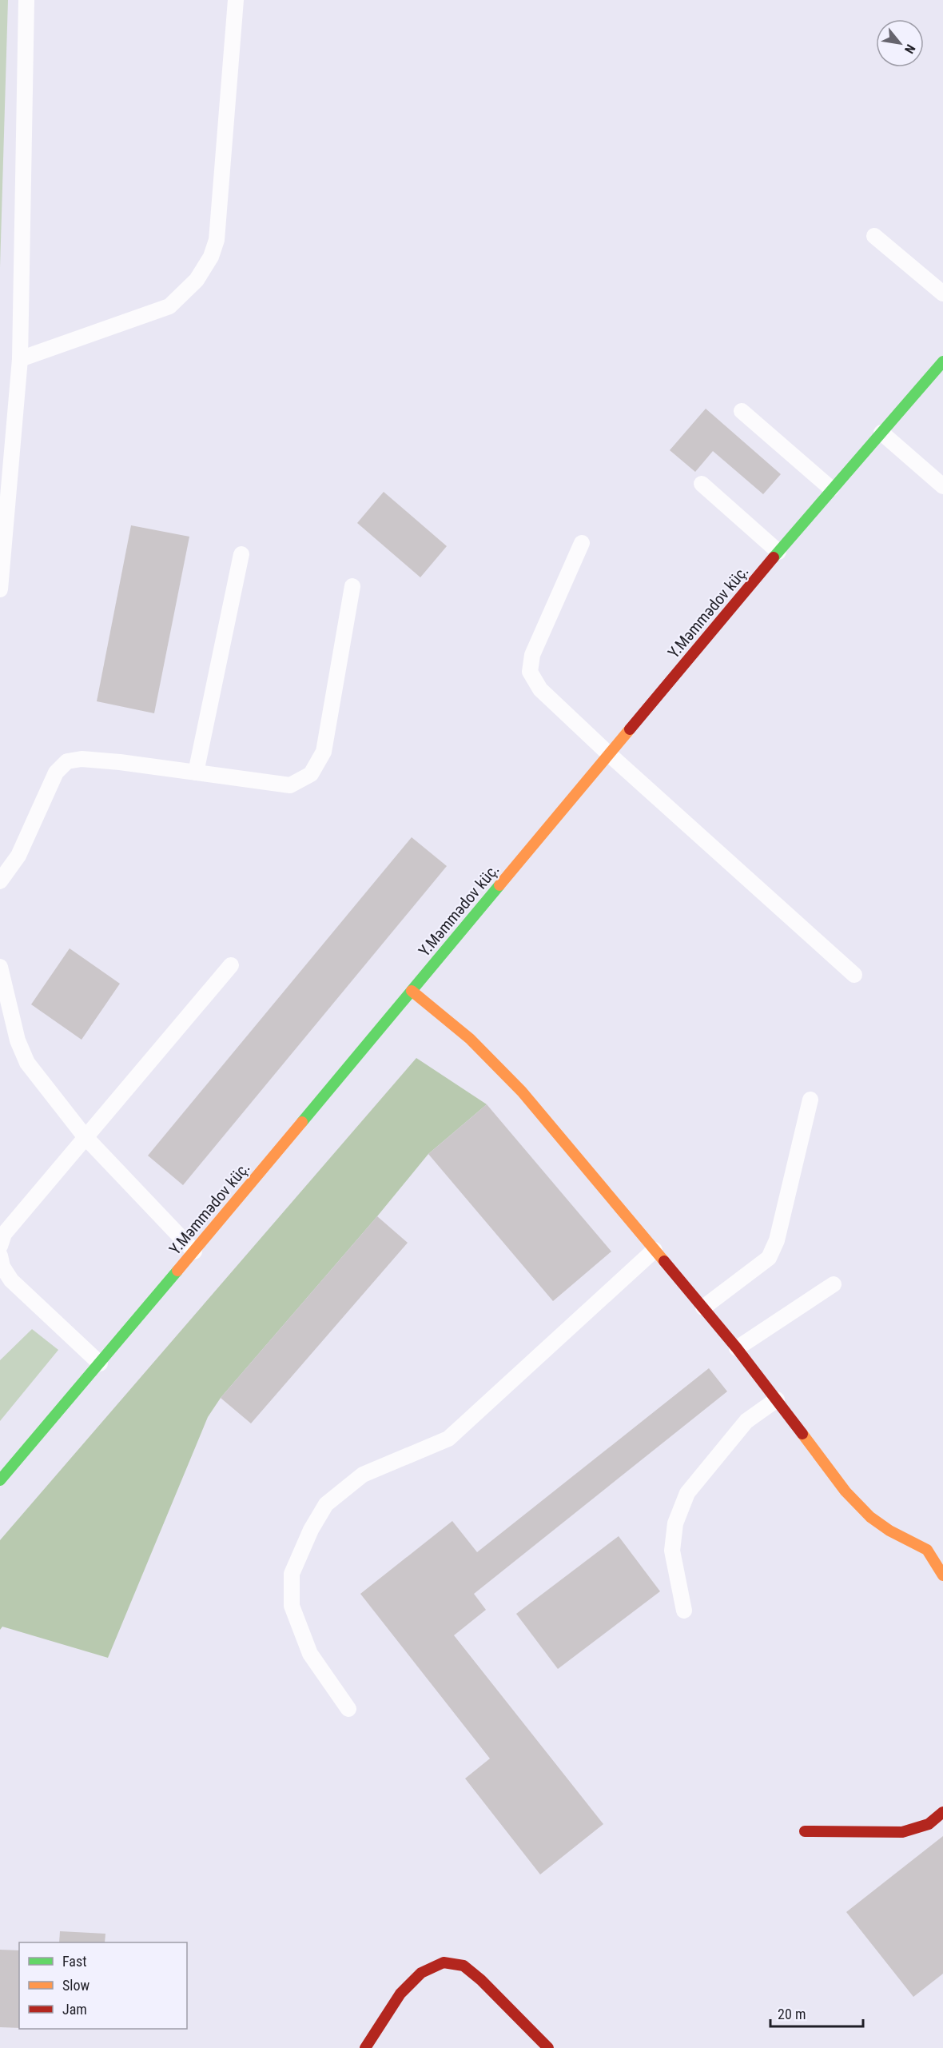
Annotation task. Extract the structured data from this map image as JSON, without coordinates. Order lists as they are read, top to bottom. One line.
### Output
{"streets":{"street":["Y.Məmmədov küç."]},"legend":["Fast","Slow","Jam"],"scale_bar":"20 m","north":"bottom right"}
